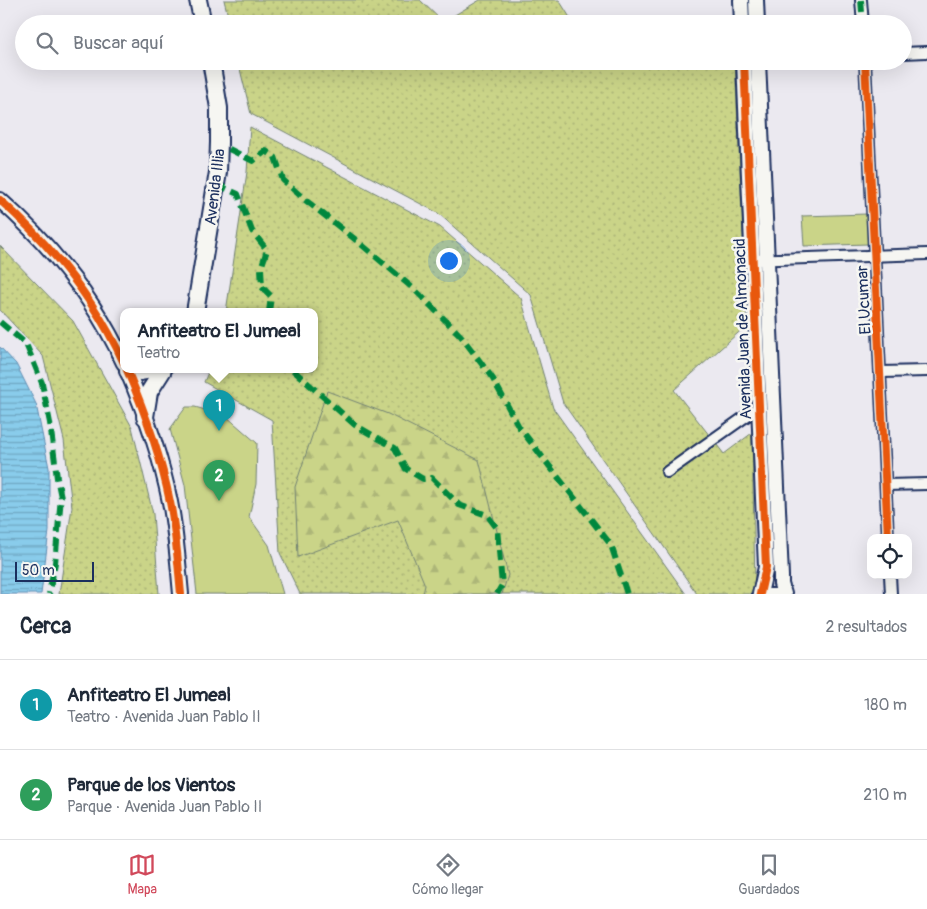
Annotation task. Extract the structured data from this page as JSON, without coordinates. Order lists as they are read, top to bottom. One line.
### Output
{"streets":{"main road":["Avenida Illia"],"street":["El Ucumar","Avenida Juan de Almonacid"]},"scale_bar":"50 m","page":{"search":"Buscar aquí","popup":["Anfiteatro El Jumeal","Teatro"],"pins":["1","2"],"scale":"50 m","heading":["Cerca","2 resultados"],"list":[{"mark":"1","name":"Anfiteatro El Jumeal","note":"Teatro · Avenida Juan Pablo II","value":"180 m"},{"mark":"2","name":"Parque de los Vientos","note":"Parque · Avenida Juan Pablo II","value":"210 m"}],"nav":["Mapa","Cómo llegar","Guardados"]}}
